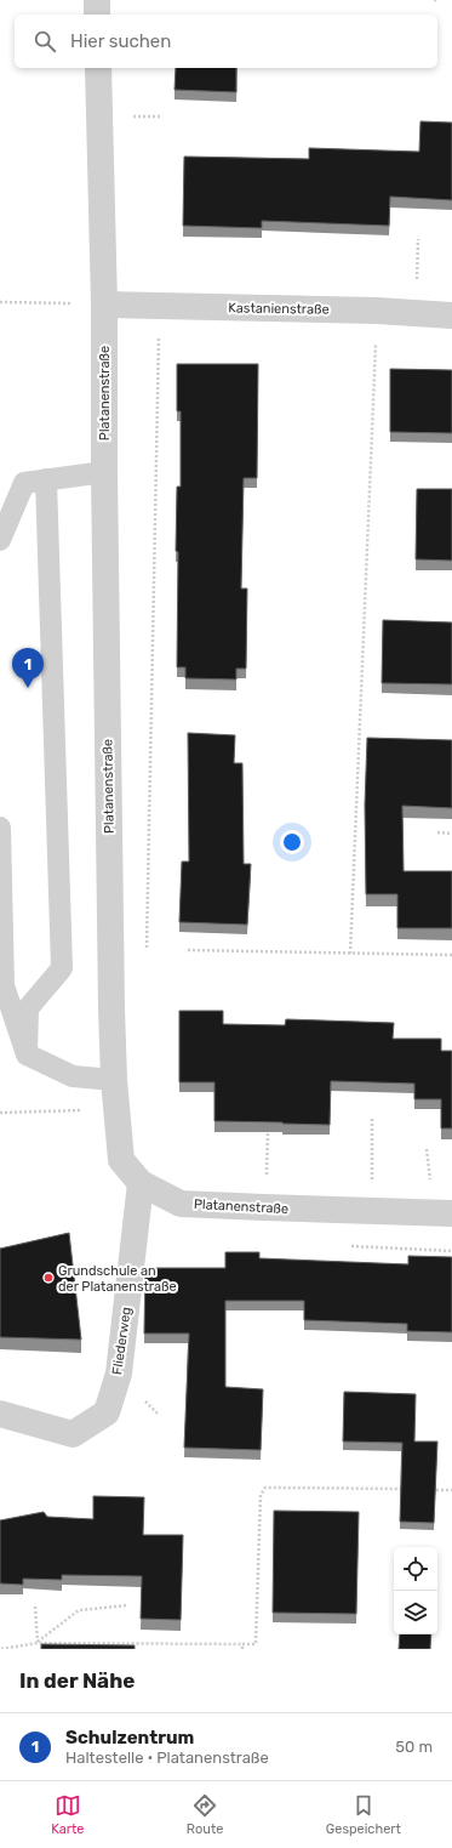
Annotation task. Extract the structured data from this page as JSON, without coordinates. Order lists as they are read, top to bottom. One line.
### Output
{"streets":{"street":["Kastanienstraße","Platanenstraße","Fliederweg"]},"crossings":[["Kastanienstraße","Platanenstraße"],["Platanenstraße","Fliederweg"]],"places":["Grundschule an der Platanenstraße"],"page":{"search":"Hier suchen","pins":"1","heading":"In der Nähe","list":[{"mark":"1","name":"Schulzentrum","note":"Haltestelle · Platanenstraße","value":"50 m"}],"nav":["Karte","Route","Gespeichert"]}}
